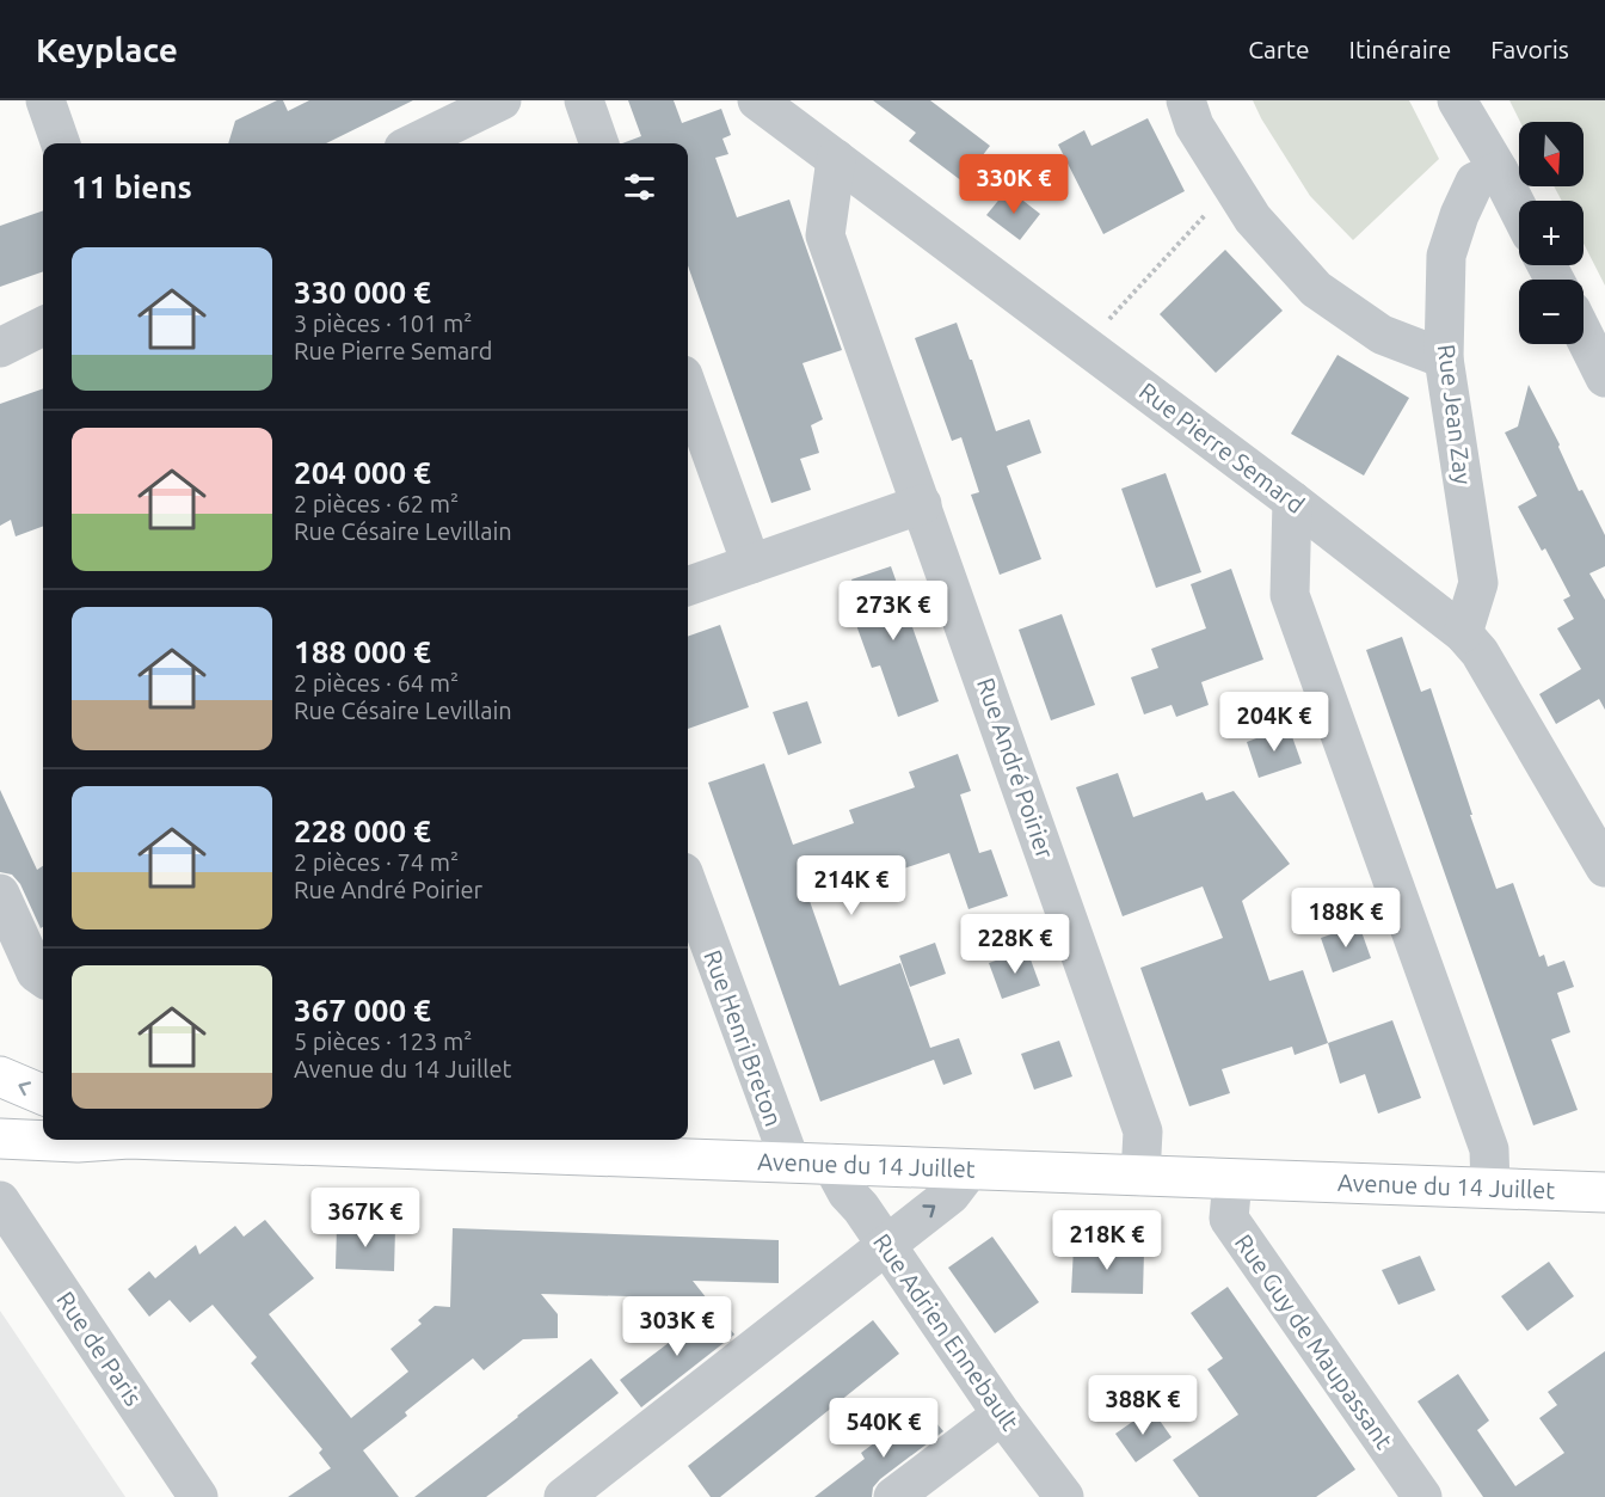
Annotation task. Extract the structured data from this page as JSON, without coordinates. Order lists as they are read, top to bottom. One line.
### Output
{"streets":{"main road":["Avenue du 14 Juillet"],"street":["Rue Jean Zay","Rue Pierre Semard","Rue André Poirier","Rue Henri Breton","Rue Adrien Ennebault","Rue Guy de Maupassant","Rue de Paris"]},"crossings":[["Rue Jean Zay","Rue Pierre Semard"],["Rue Pierre Semard","Rue André Poirier"],["Rue André Poirier","Avenue du 14 Juillet"],["Rue Henri Breton","Avenue du 14 Juillet"],["Avenue du 14 Juillet","Rue Adrien Ennebault"],["Avenue du 14 Juillet","Rue Guy de Maupassant"]],"north":"bottom","page":{"header":"Keyplace","nav":["Carte","Itinéraire","Favoris"],"map_buttons":["+","−"],"heading":"11 biens","price":["330K €","273K €","204K €","214K €","188K €","228K €","367K €","218K €","303K €","388K €","540K €"],"list":[{"name":"330 000 €","note":"3 pièces · 101 m² · Rue Pierre Semard"},{"name":"204 000 €","note":"2 pièces · 62 m² · Rue Césaire Levillain"},{"name":"188 000 €","note":"2 pièces · 64 m² · Rue Césaire Levillain"},{"name":"228 000 €","note":"2 pièces · 74 m² · Rue André Poirier"},{"name":"367 000 €","note":"5 pièces · 123 m² · Avenue du 14 Juillet"}]}}
